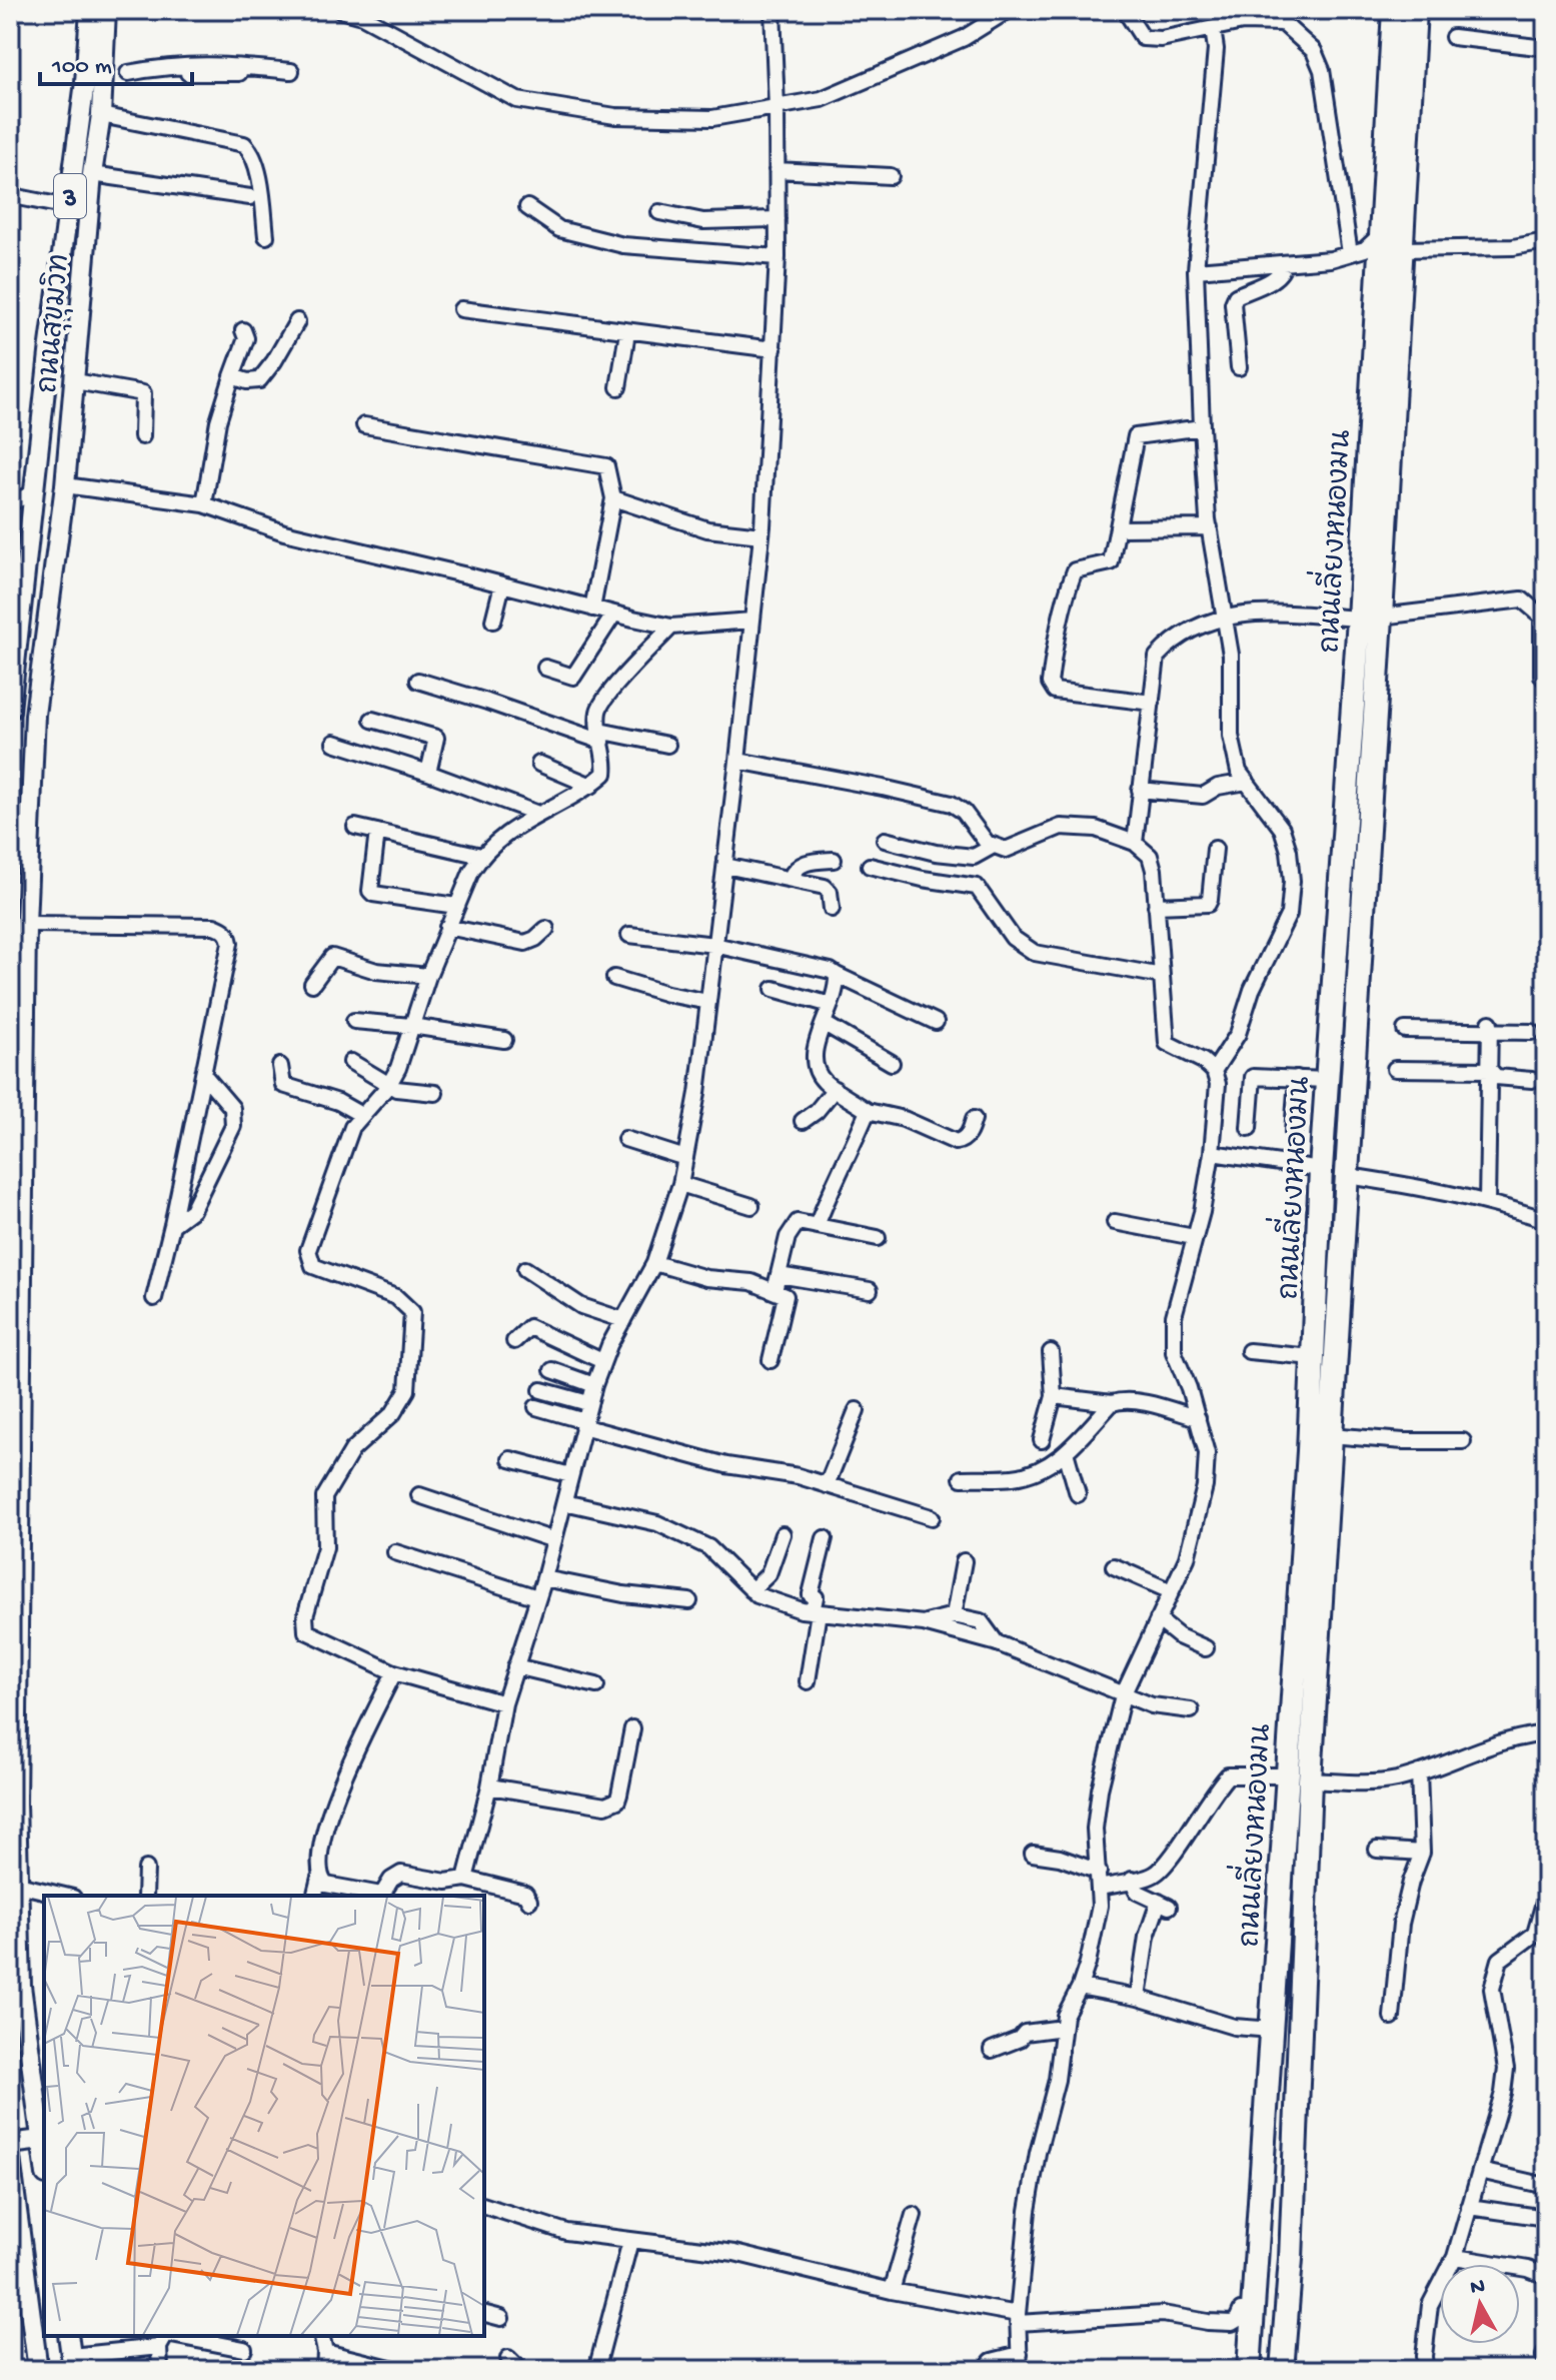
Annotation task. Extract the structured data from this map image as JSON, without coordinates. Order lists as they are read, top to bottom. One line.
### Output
{"streets":{"highway":["ถนนเลี่ยงหนองมน"],"main road":["3","ถนนสุขุมวิท"]},"scale_bar":"100 m","north":"top"}
